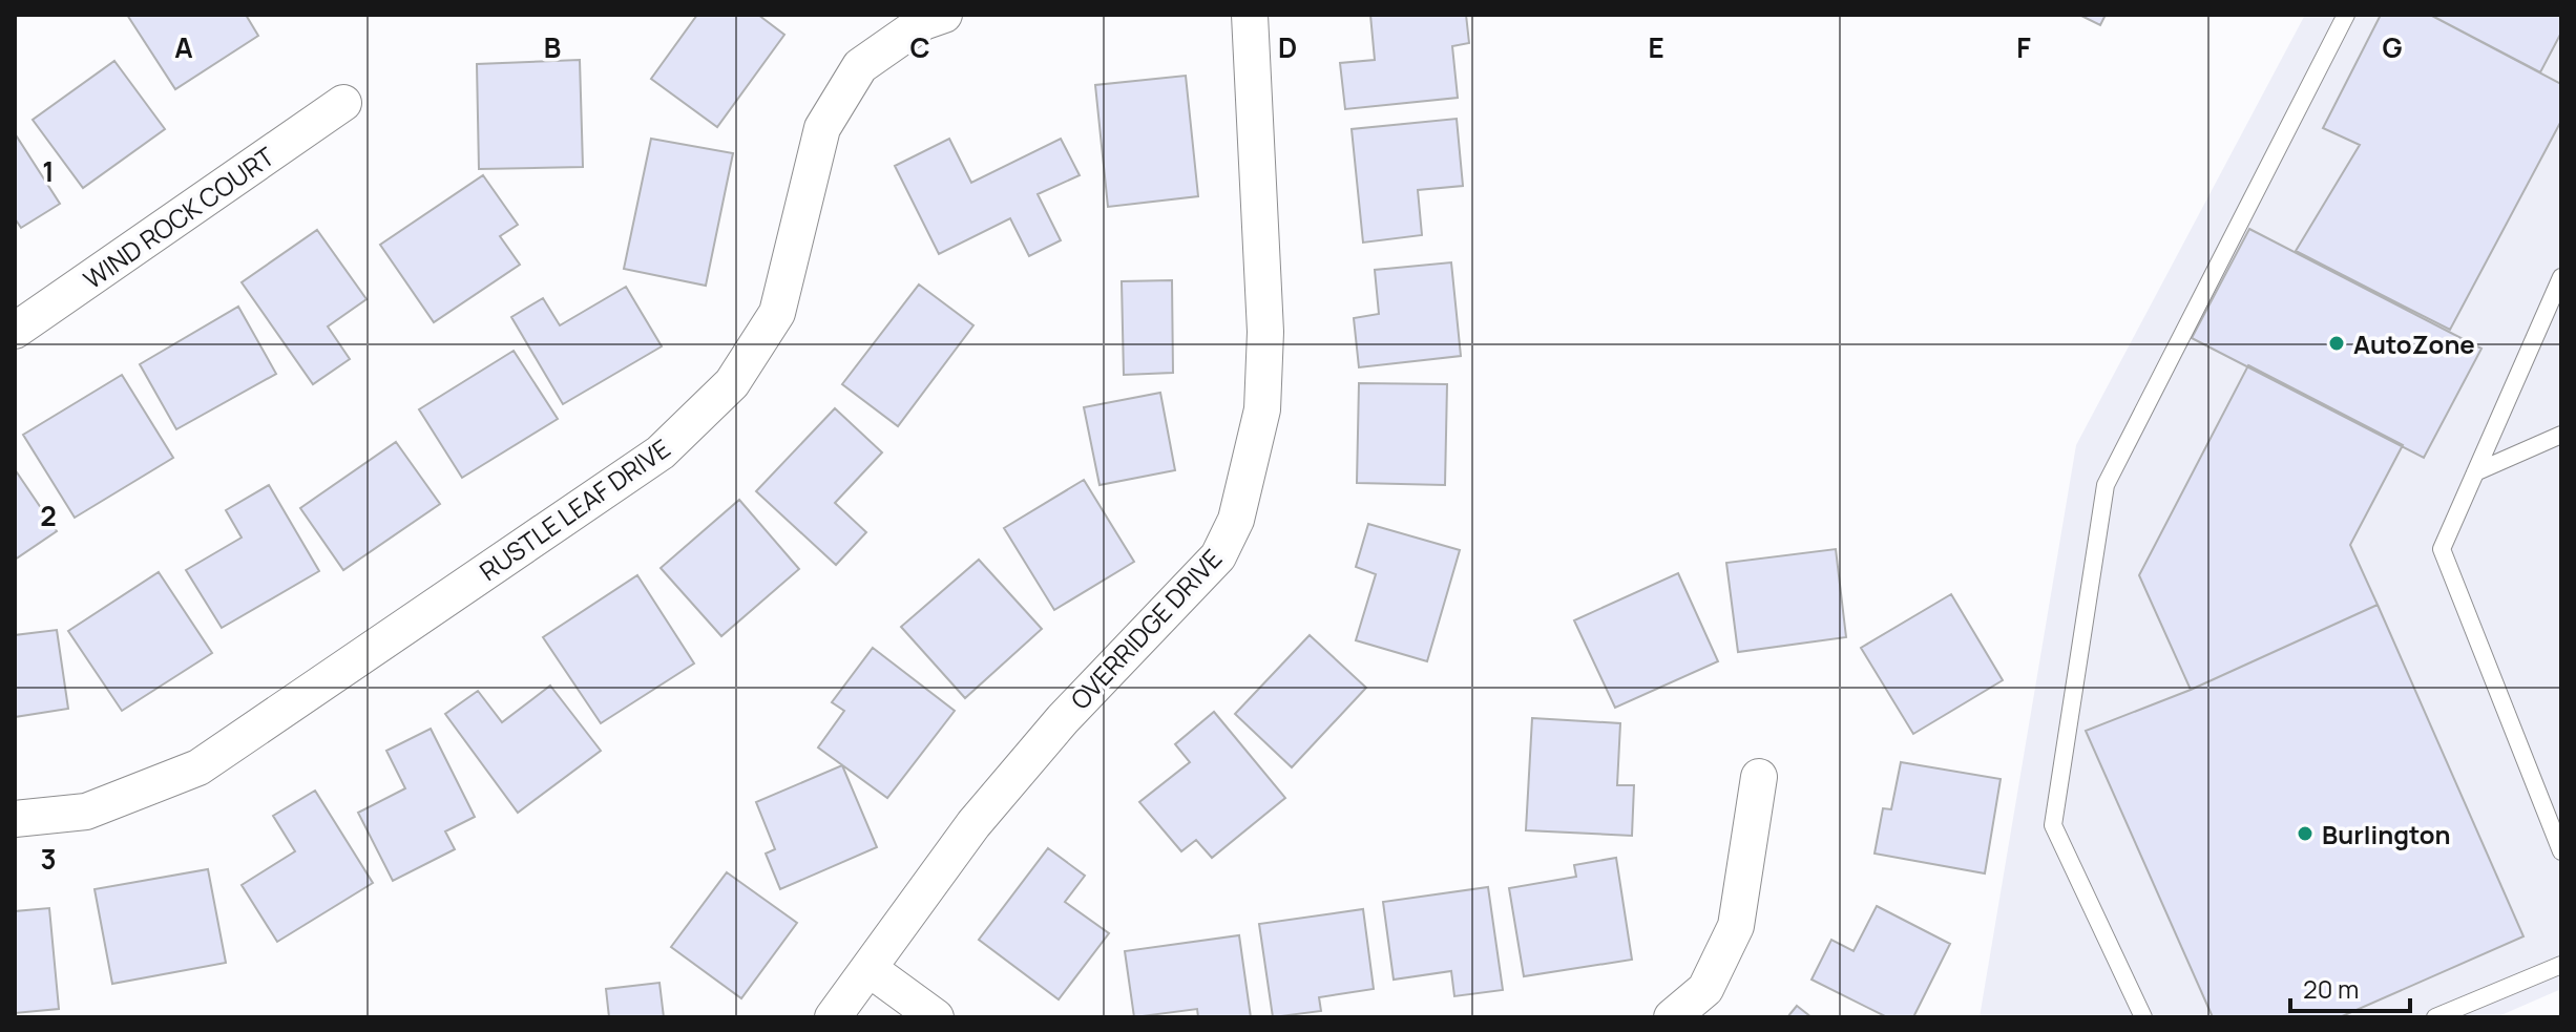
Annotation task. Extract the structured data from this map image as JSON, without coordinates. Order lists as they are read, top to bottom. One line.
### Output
{"streets":{"street":["WIND ROCK COURT","RUSTLE LEAF DRIVE","OVERRIDGE DRIVE"]},"places":["AutoZone","Burlington"],"scale_bar":"20 m","grid":{"columns":["A","B","C","D","E","F","G"],"rows":["1","2","3"]}}
